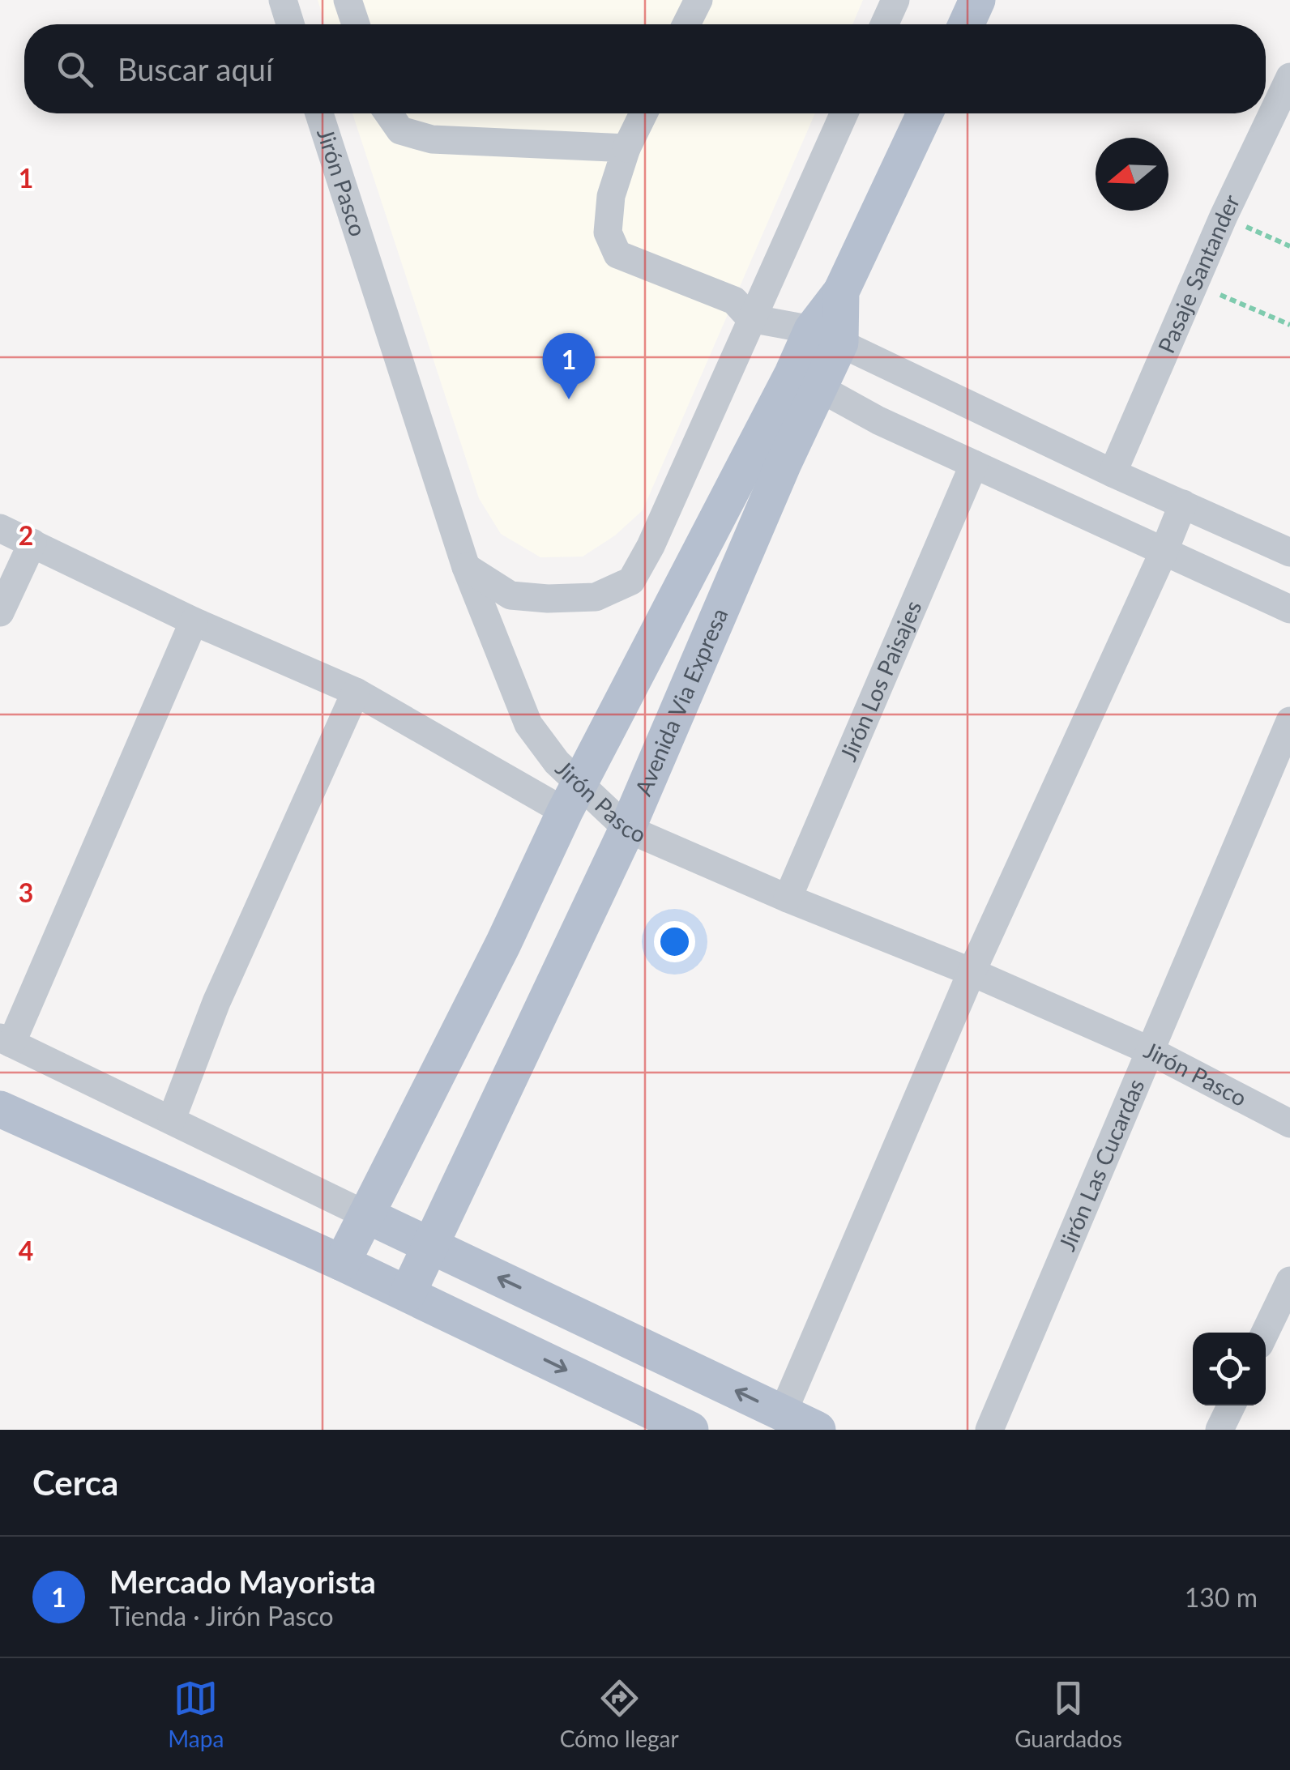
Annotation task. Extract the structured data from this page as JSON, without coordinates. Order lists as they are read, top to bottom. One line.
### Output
{"streets":{"main road":["Avenida Via Expresa"],"street":["Jirón Pasco","Pasaje Santander","Jirón Los Paisajes","Jirón Las Cucardas"]},"crossings":[["Jirón Pasco","Jirón Los Paisajes"],["Jirón Pasco","Avenida Via Expresa"],["Jirón Pasco","Jirón Las Cucardas"]],"north":"left","page":{"search":"Buscar aquí","pins":"1","heading":"Cerca","list":[{"mark":"1","name":"Mercado Mayorista","note":"Tienda · Jirón Pasco","value":"130 m"}],"nav":["Mapa","Cómo llegar","Guardados"]},"grid":{"rows":["1","2","3","4"]}}
